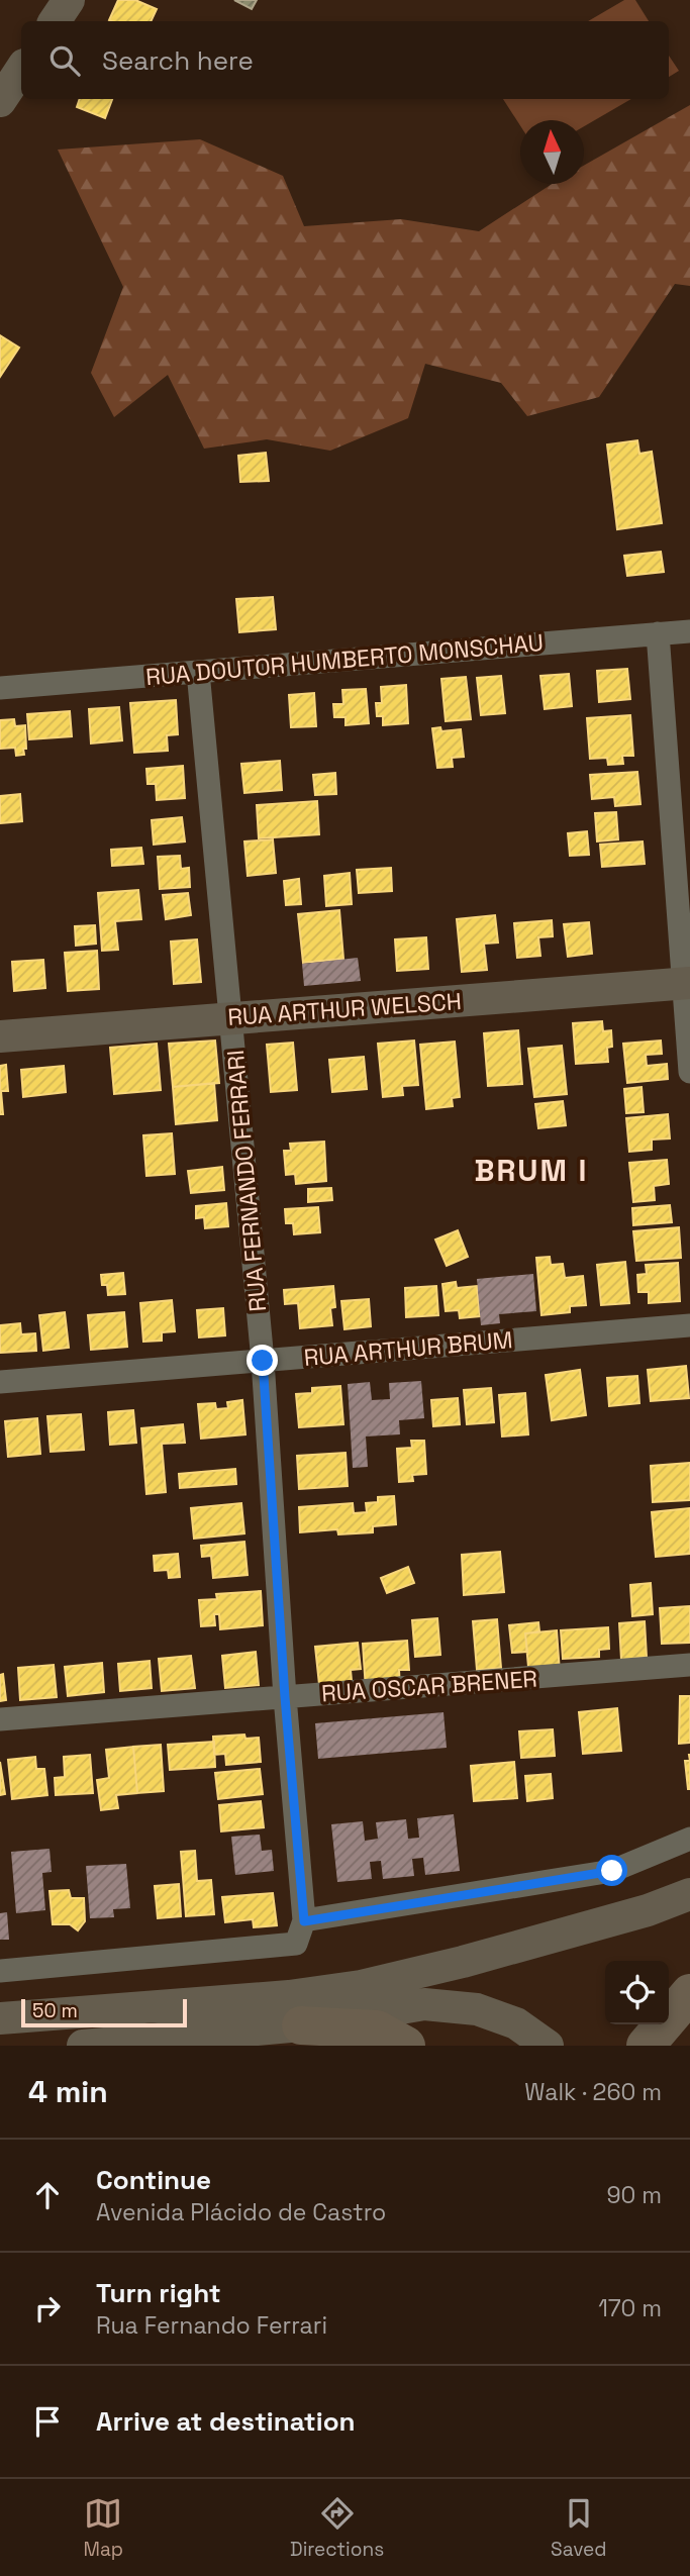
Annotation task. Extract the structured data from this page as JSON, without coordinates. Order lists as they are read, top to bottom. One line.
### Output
{"streets":{"main road":["RUA ARTHUR WELSCH"],"street":["RUA DOUTOR HUMBERTO MONSCHAU","RUA FERNANDO FERRARI","RUA ARTHUR BRUM","RUA OSCAR BRENER"]},"crossings":[["RUA DOUTOR HUMBERTO MONSCHAU","RUA FERNANDO FERRARI"],["RUA ARTHUR WELSCH","RUA FERNANDO FERRARI"],["RUA FERNANDO FERRARI","RUA ARTHUR BRUM"],["RUA FERNANDO FERRARI","RUA OSCAR BRENER"]],"districts":["BRUM I"],"scale_bar":"50 m","north":"top","page":{"search":"Search here","scale":"50 m","heading":["4 min","Walk · 260 m"],"list":[["Continue","Avenida Plácido de Castro","90 m"],["Turn right","Rua Fernando Ferrari","170 m"],"Arrive at destination"],"nav":["Map","Directions","Saved"]}}
